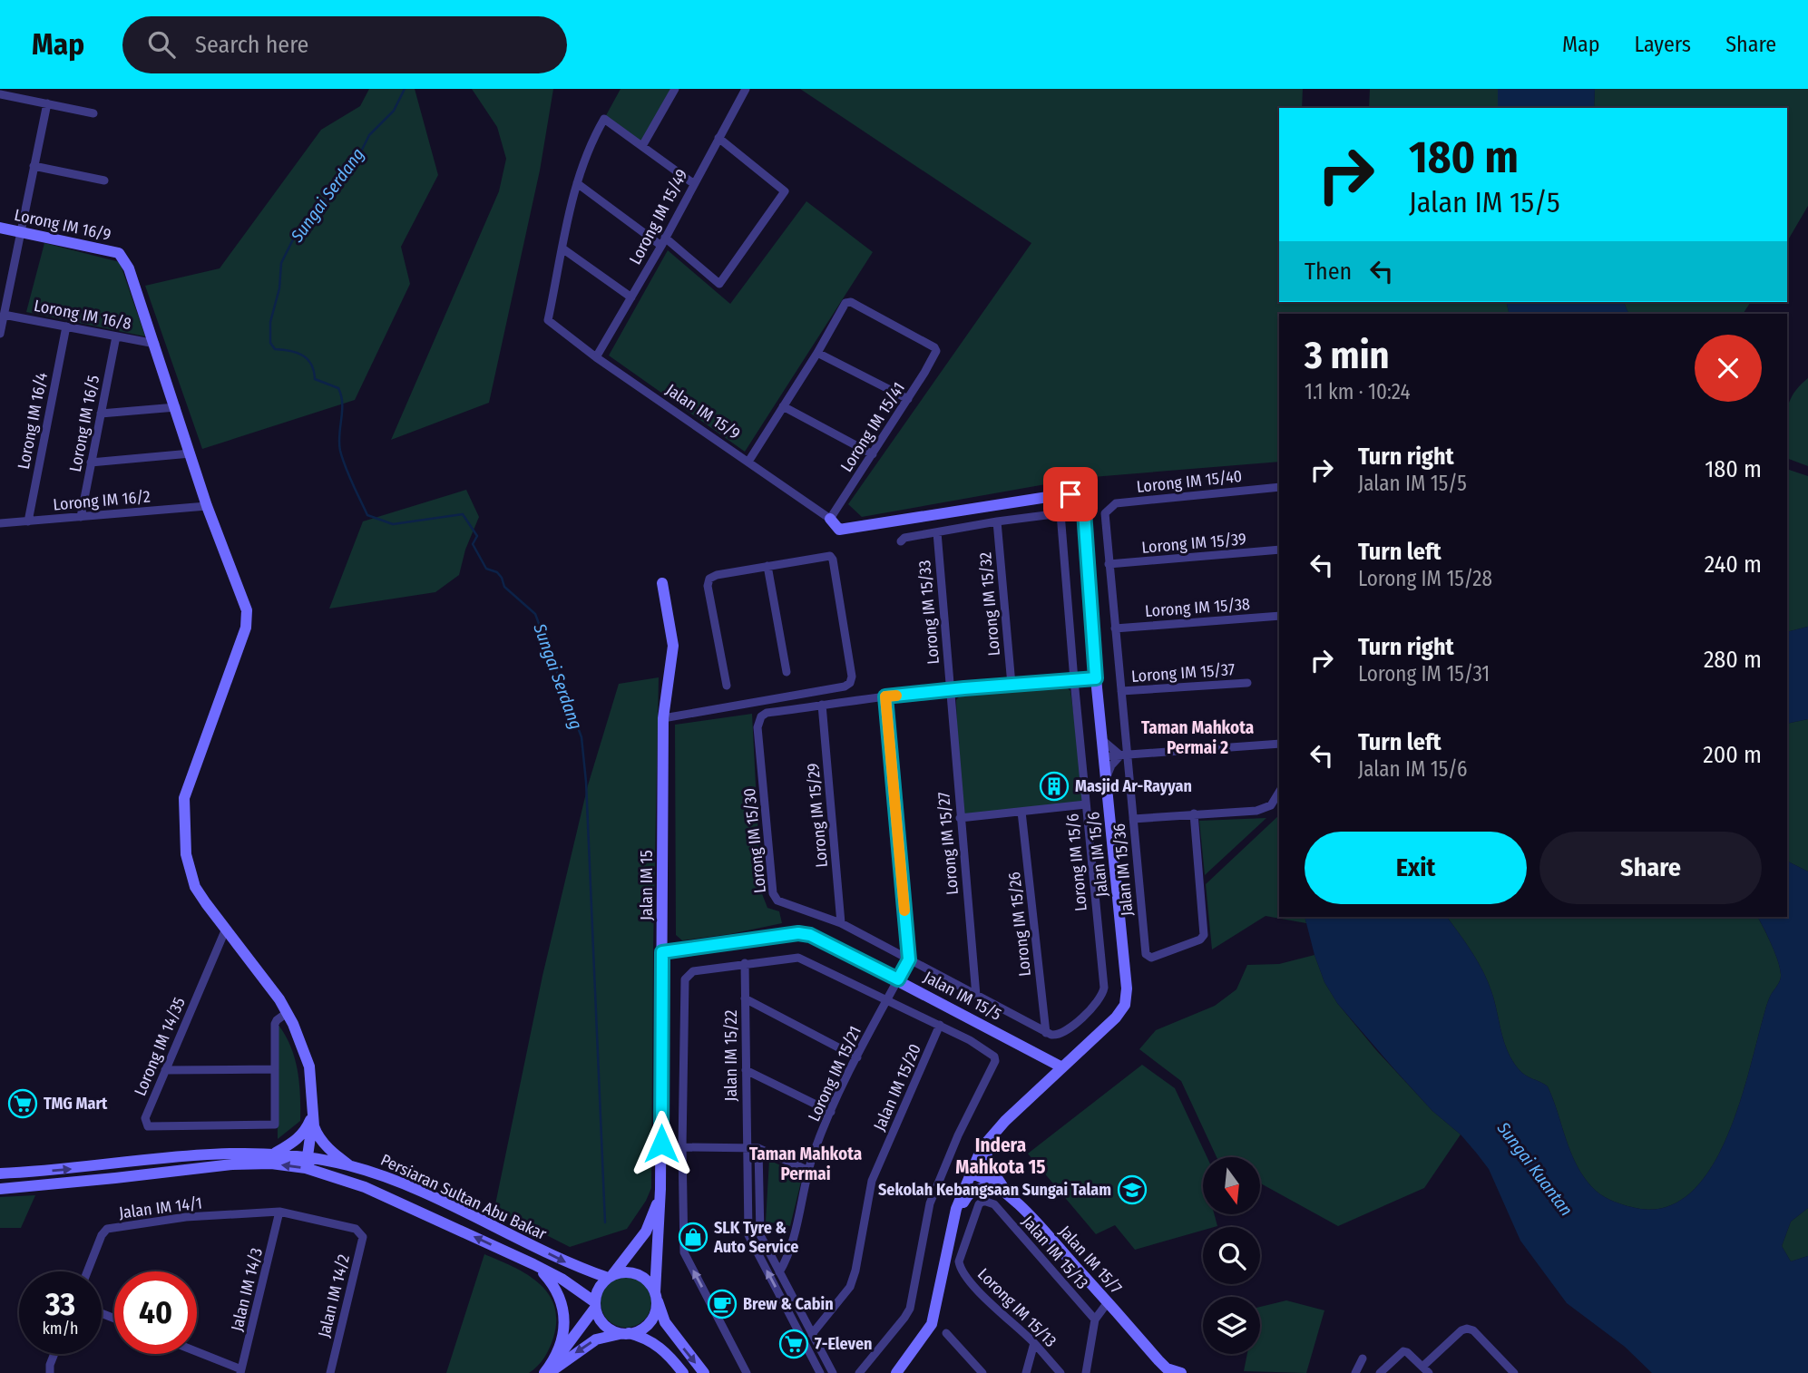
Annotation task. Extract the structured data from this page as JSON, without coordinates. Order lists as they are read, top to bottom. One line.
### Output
{"streets":{"street":["Lorong IM 15/49","Lorong IM 16/9","Lorong IM 16/8","Jalan IM 15/9","Lorong IM 16/4","Lorong IM 16/5","Lorong IM 15/41","Lorong IM 15/40","Lorong IM 16/2","Lorong IM 15/39","Lorong IM 15/32","Lorong IM 15/38","Lorong IM 15/33","Lorong IM 15/37","Lorong IM 15/29","Lorong IM 15/30","Lorong IM 15/27","Jalan IM 15/6","Lorong IM 15/6","Jalan IM 15/36","Jalan IM 15","Lorong IM 15/26","Jalan IM 15/5","Lorong IM 14/35","Jalan IM 15/22","Lorong IM 15/21","Jalan IM 15/20","Persiaran Sultan Abu Bakar","Jalan IM 14/1","Jalan IM 15/13","Jalan IM 15/7","Jalan IM 14/3","Jalan IM 14/2","Lorong IM 15/13"]},"crossings":[["Lorong IM 15/49","Jalan IM 15/9"],["Lorong IM 16/9","Lorong IM 16/8"],["Lorong IM 16/8","Lorong IM 16/4"],["Lorong IM 16/8","Lorong IM 16/5"],["Jalan IM 15/9","Lorong IM 15/41"],["Jalan IM 15/9","Jalan IM 15/6"],["Lorong IM 16/4","Lorong IM 16/2"],["Lorong IM 16/5","Lorong IM 16/2"],["Lorong IM 15/40","Jalan IM 15/36"],["Lorong IM 15/39","Jalan IM 15/36"],["Lorong IM 15/32","Lorong IM 15/6"],["Lorong IM 15/38","Jalan IM 15/36"],["Lorong IM 15/33","Lorong IM 15/27"],["Lorong IM 15/37","Jalan IM 15/36"],["Lorong IM 15/29","Lorong IM 15/30"],["Lorong IM 15/30","Lorong IM 15/27"],["Lorong IM 15/30","Lorong IM 15/6"],["Lorong IM 15/30","Lorong IM 15/26"],["Lorong IM 15/30","Lorong IM 15/21"],["Jalan IM 15/6","Jalan IM 15/5"],["Jalan IM 15/6","Jalan IM 15/7"],["Jalan IM 15","Jalan IM 15/5"],["Jalan IM 15","Persiaran Sultan Abu Bakar"],["Jalan IM 15/5","Lorong IM 15/21"],["Jalan IM 14/1","Jalan IM 14/3"],["Jalan IM 14/1","Jalan IM 14/2"],["Jalan IM 15/13","Lorong IM 15/13"],["Jalan IM 14/3","Jalan IM 14/2"]],"districts":["Taman Mahkota Permai 2","Indera Mahkota 15","Taman Mahkota Permai"],"water":["Sungai Serdang","Sungai Kuantan"],"places":{"building":["Masjid Ar-Rayyan"],"supermarket":["TMG Mart","7-Eleven"],"school or university":["Sekolah Kebangsaan Sungai Talam"],"shop":["SLK Tyre & Auto Service"],"cafe":["Brew & Cabin"]},"north":"bottom","page":{"header":"Map","search":"Search here","nav":["Map","Layers","Share"],"turn":["180 m","Jalan IM 15/5"],"then":"Then","heading":["3 min","1.1 km · 10:24"],"list":[{"name":"Turn right","note":"Jalan IM 15/5","value":"180 m"},{"name":"Turn left","note":"Lorong IM 15/28","value":"240 m"},{"name":"Turn right","note":"Lorong IM 15/31","value":"280 m"},{"name":"Turn left","note":"Jalan IM 15/6","value":"200 m"}],"buttons":["Exit","Share"],"speed":"33 km/h","limit":"40"}}
